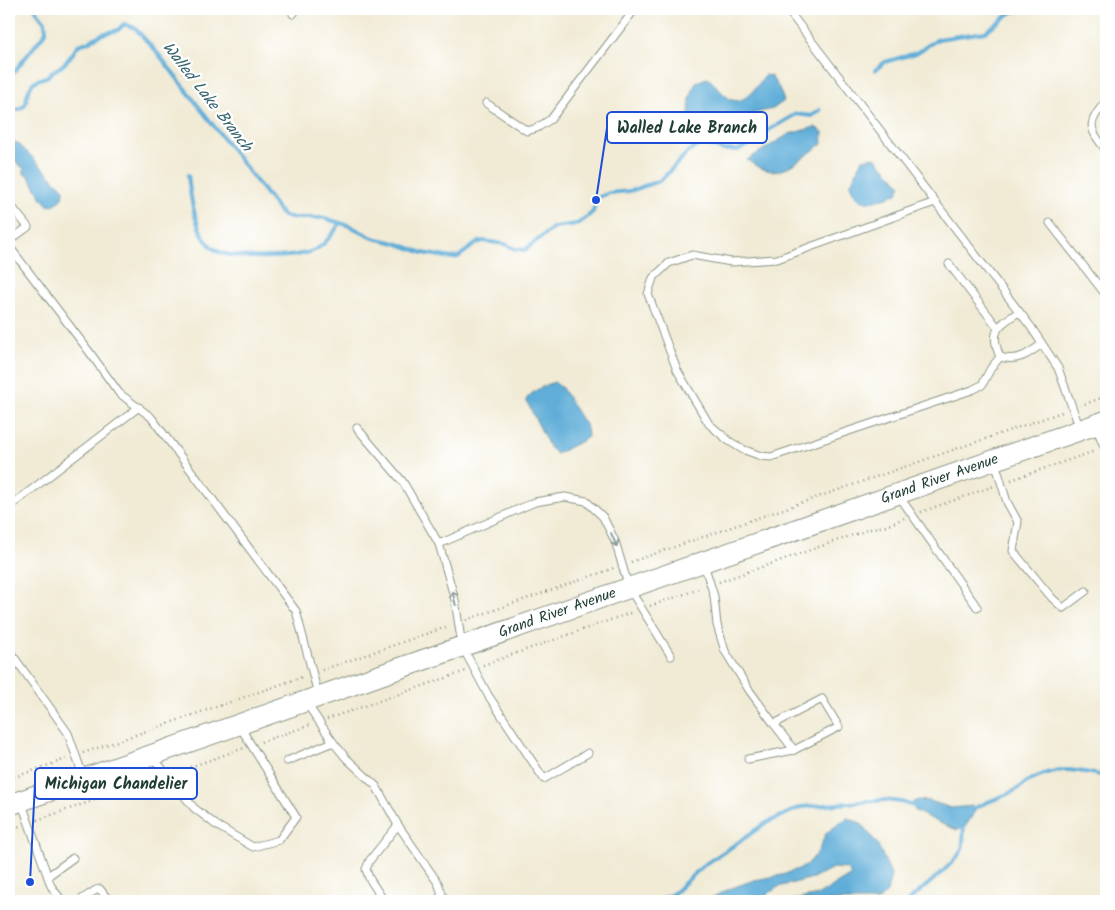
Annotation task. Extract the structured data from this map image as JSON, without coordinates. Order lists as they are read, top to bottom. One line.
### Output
{"streets":{"main road":["Grand River Avenue"]},"water":["Walled Lake Branch"],"places":["Walled Lake Branch","Michigan Chandelier"]}
